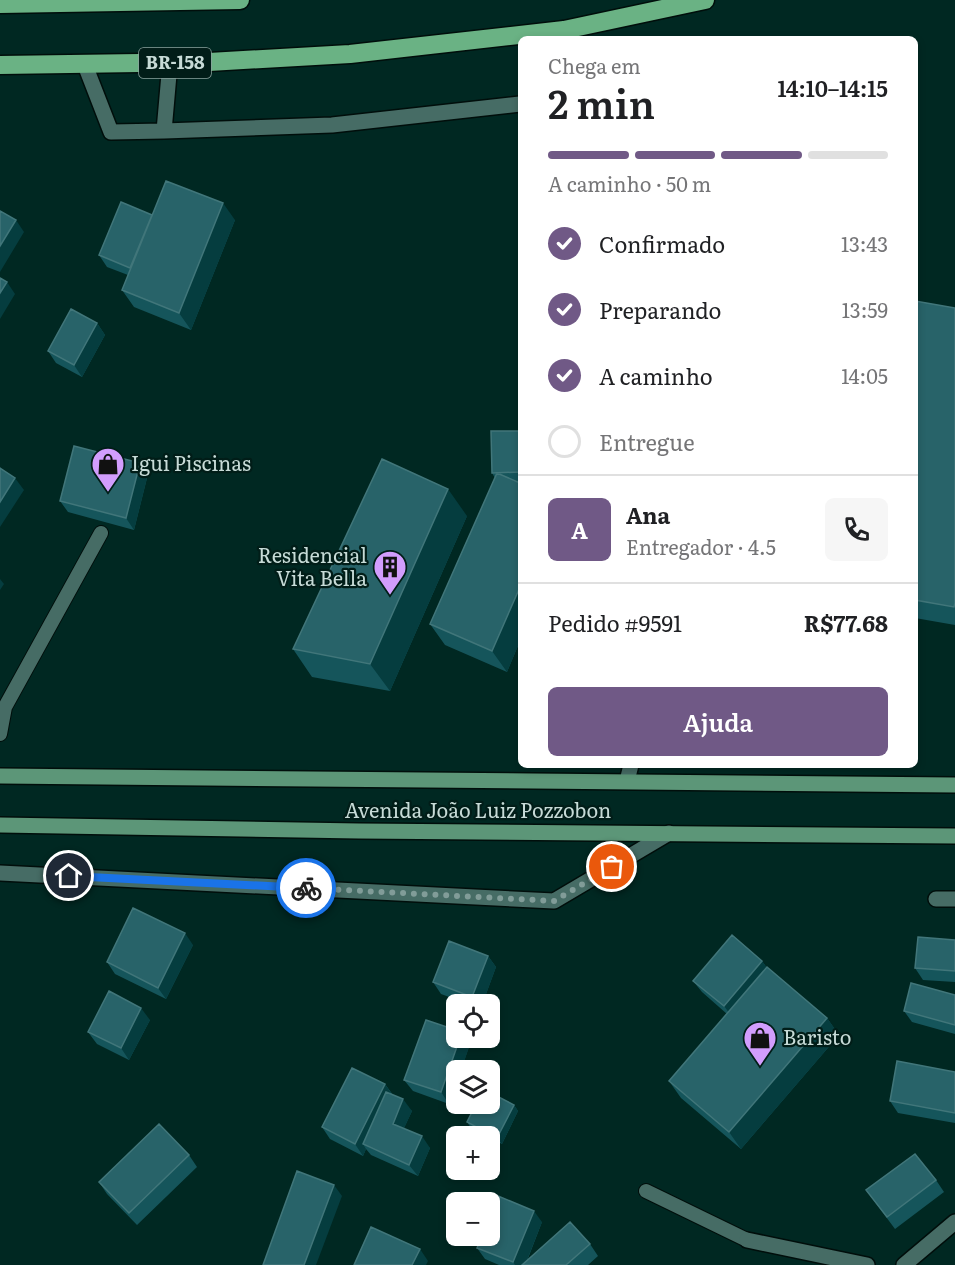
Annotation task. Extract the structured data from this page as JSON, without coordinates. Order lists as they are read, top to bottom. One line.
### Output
{"streets":{"highway":["BR-158"],"main road":["Avenida João Luiz Pozzobon"]},"places":{"shop":["Igui Piscinas","Baristo"],"building":["Residencial Vita Bella"]},"page":{"heading":["2 min","Chega em","14:10–14:15"],"panel":["Ana","Entregador · 4.5","Pedido #9591","R$77.68"],"bar":"A caminho · 50 m","list":[["Confirmado","13:43"],["Preparando","13:59"],["A caminho","14:05"],"Entregue"],"round":"A","buttons":"Ajuda","map_buttons":["+","−"]}}
